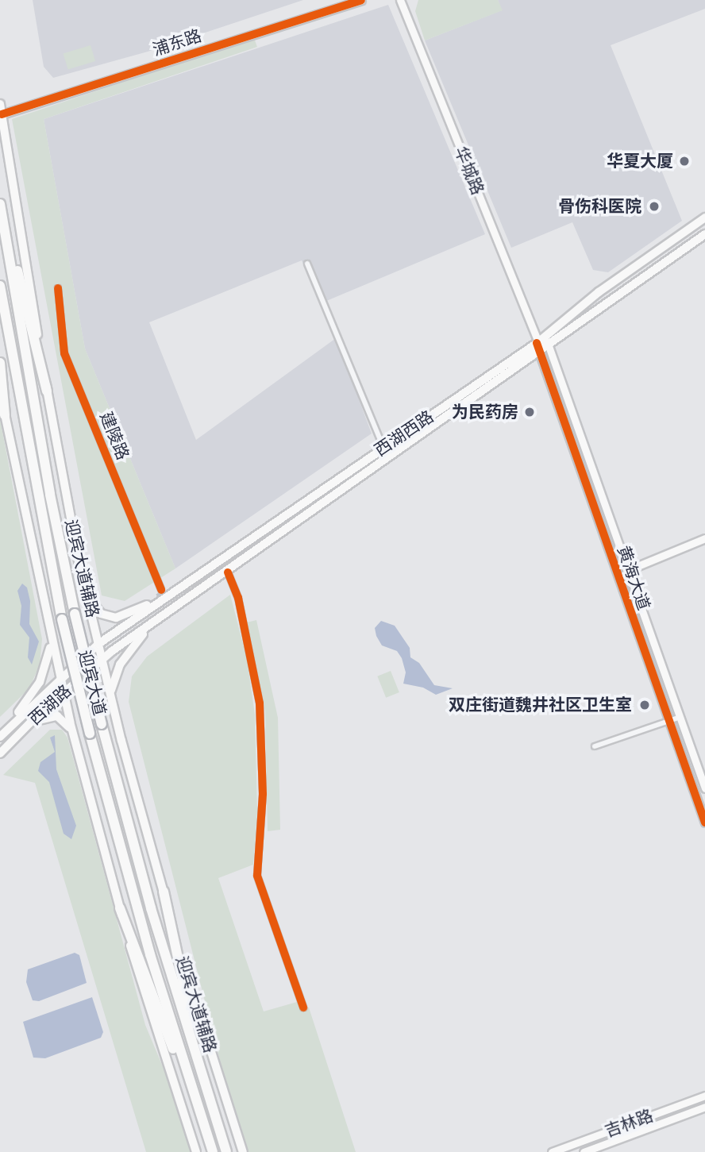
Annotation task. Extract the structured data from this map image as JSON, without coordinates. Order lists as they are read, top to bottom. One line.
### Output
{"streets":{"highway":["迎宾大道"],"main road":["西湖西路","迎宾大道辅路","西湖路"],"street":["浦东路","华城路","建陵路","黄海大道","吉林路"]},"crossings":[["浦东路","迎宾大道辅路"],["华城路","西湖西路"],["华城路","黄海大道"],["西湖西路","迎宾大道辅路"],["西湖西路","黄海大道"],["西湖西路","西湖路"],["迎宾大道辅路","西湖路"]],"places":["华夏大厦","骨伤科医院","为民药房","双庄街道魏井社区卫生室"]}
